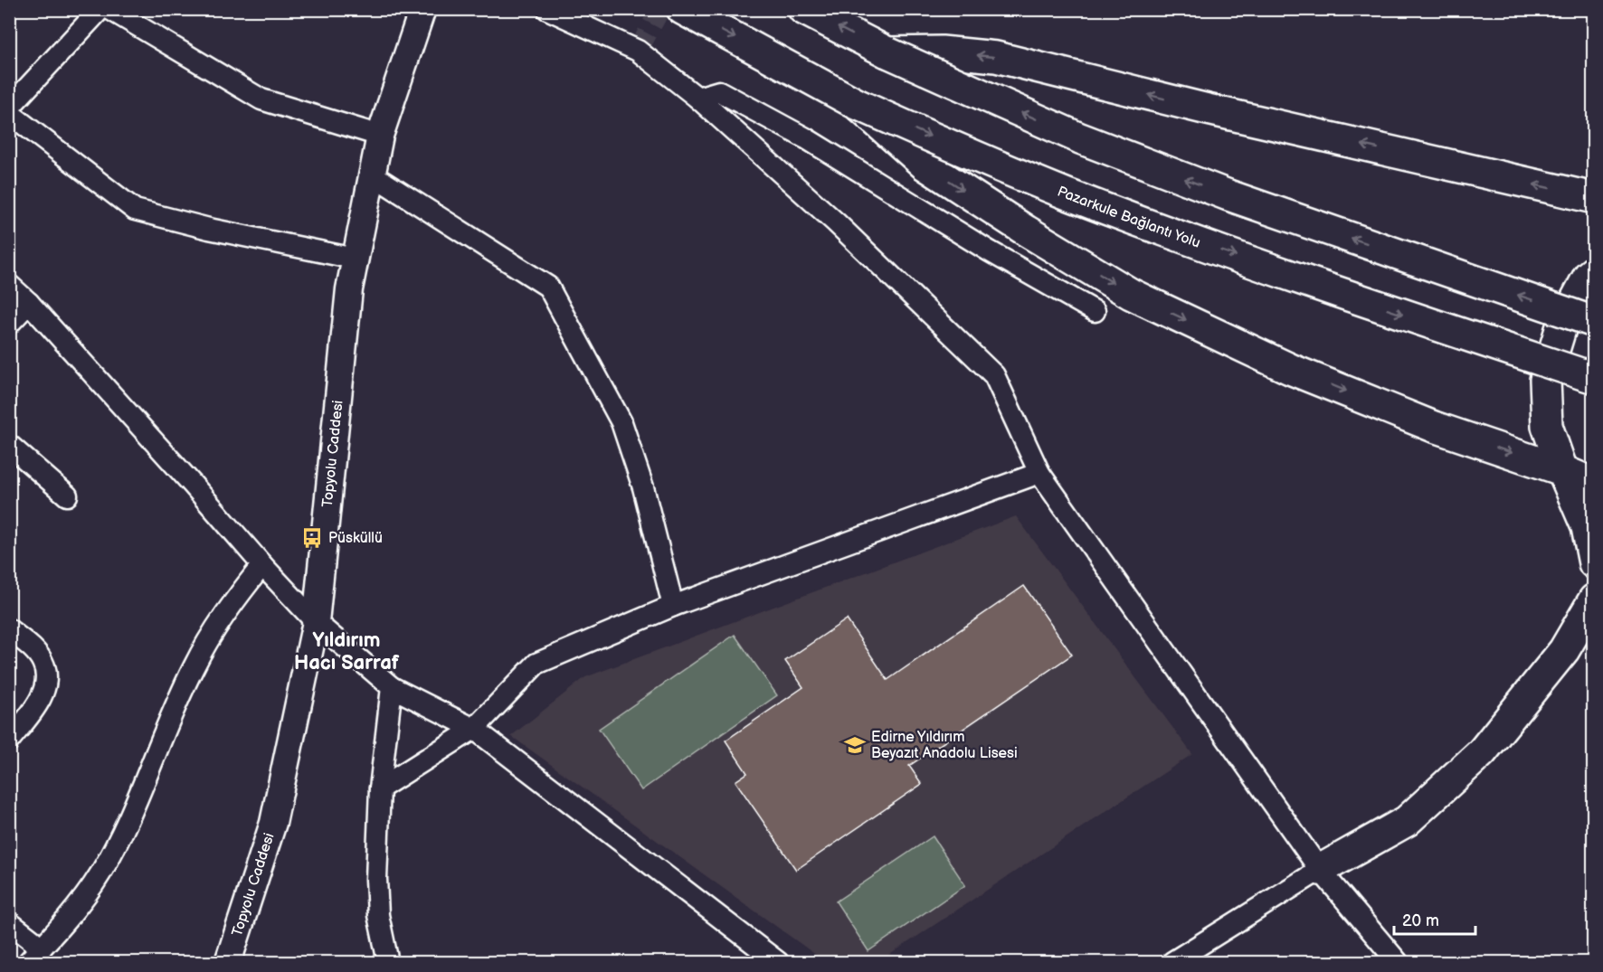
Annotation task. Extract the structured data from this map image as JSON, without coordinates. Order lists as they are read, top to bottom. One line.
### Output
{"streets":{"main road":["Pazarkule Bağlantı Yolu"],"street":["Topyolu Caddesi"]},"districts":["Yıldırım Hacı Sarraf"],"places":{"bus stop":["Püsküllü"],"school or university":["Edirne Yıldırım Beyazıt Anadolu Lisesi"]},"scale_bar":"20 m"}
